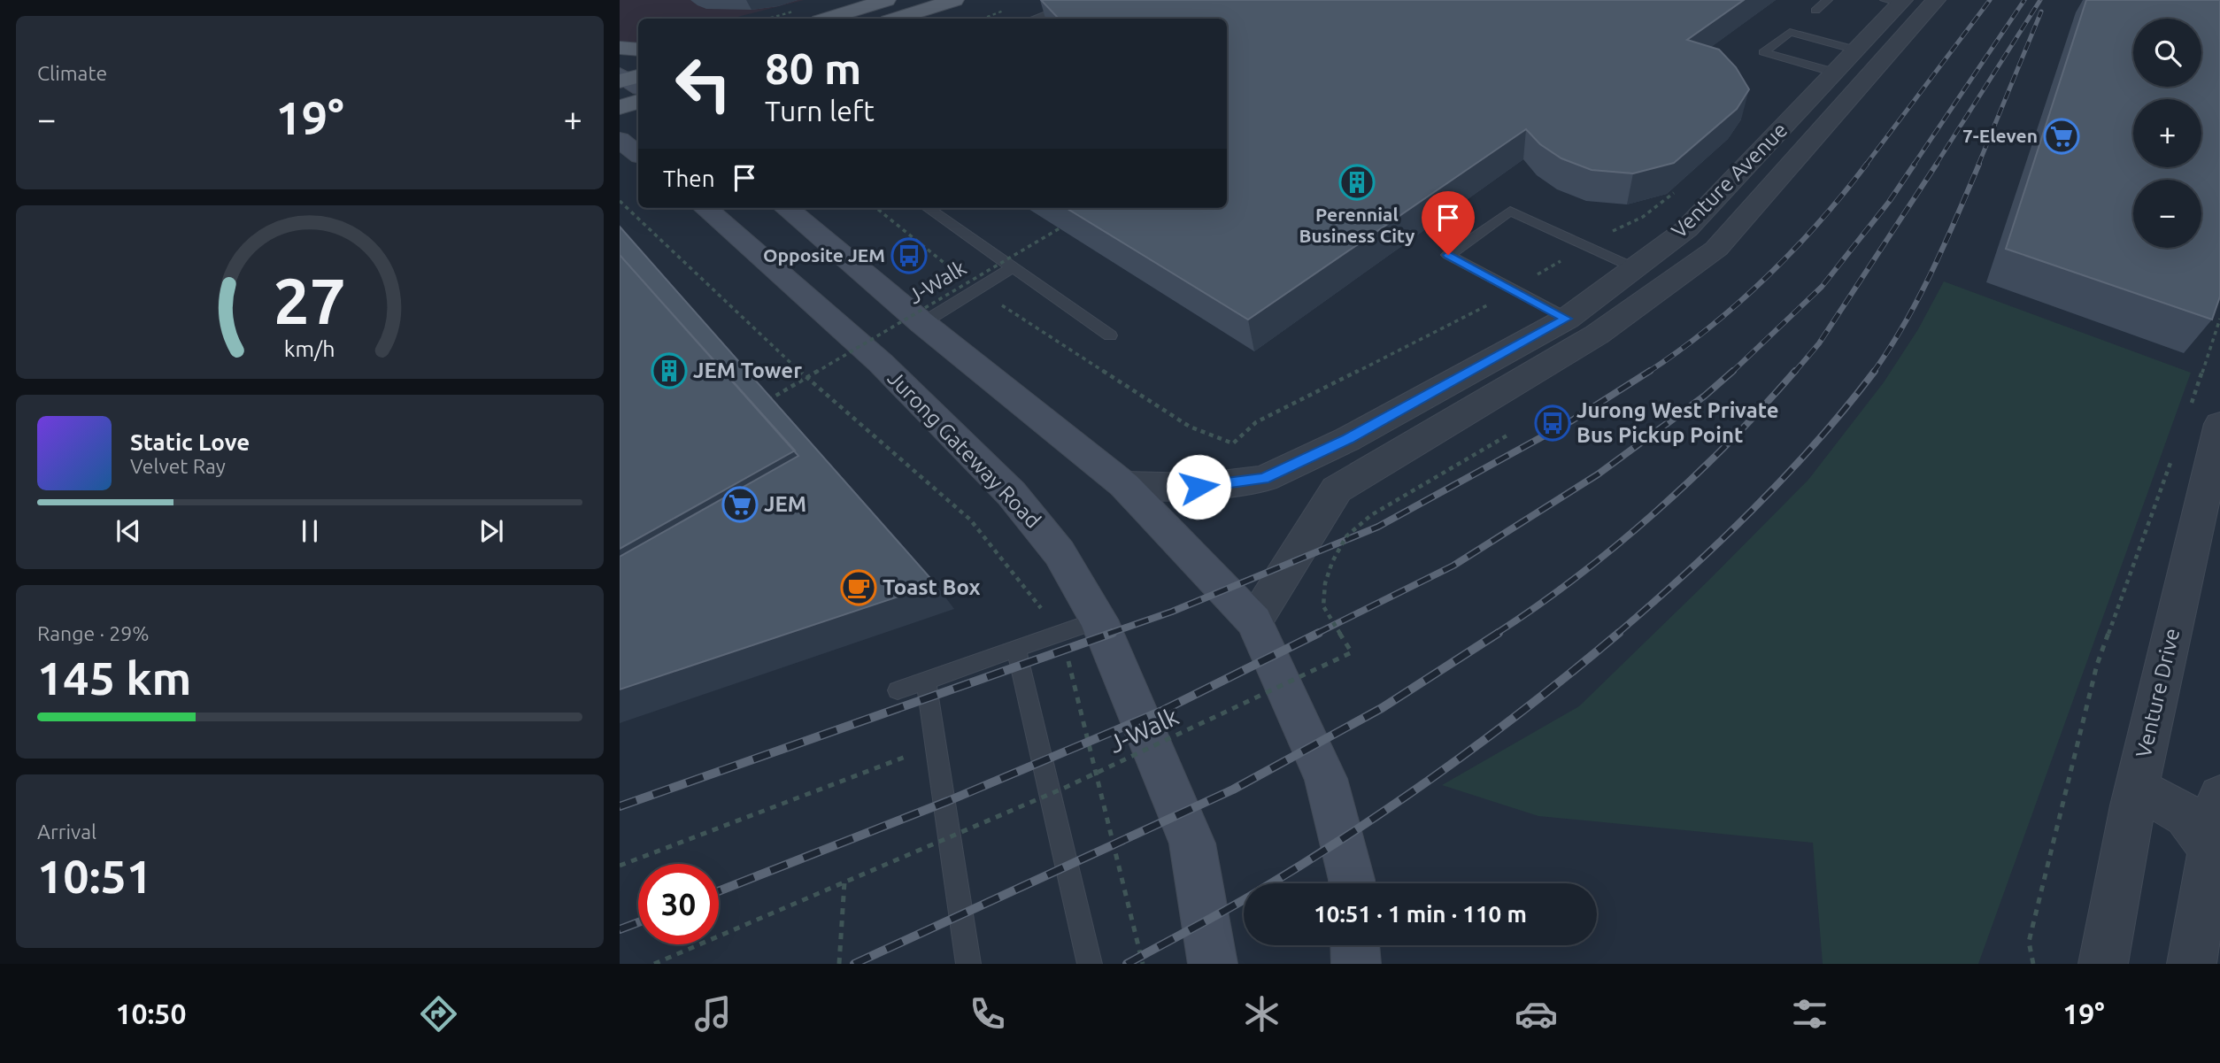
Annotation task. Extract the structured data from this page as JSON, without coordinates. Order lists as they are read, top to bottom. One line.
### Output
{"streets":{"main road":["Jurong Gateway Road"],"street":["Venture Avenue","Venture Drive"],"path":["J-Walk"]},"places":{"supermarket":["7-Eleven","JEM"],"building":["Perennial Business City","JEM Tower"],"bus stop":["Opposite JEM","Jurong West Private Bus Pickup Point"],"cafe":["Toast Box"]},"page":{"tile":["Climate",["Range · 29%","145 km"],["Arrival","10:51"]],"map_buttons":["+","−"],"turn":["80 m","Turn left"],"heat":["−","19°","+"],"then":"Then","song":["Static Love","Velvet Ray"],"limit":"30","trip":"10:51 · 1 min · 110 m","tabs":["10:50","19°"],"gauge":["27","km/h"]}}
